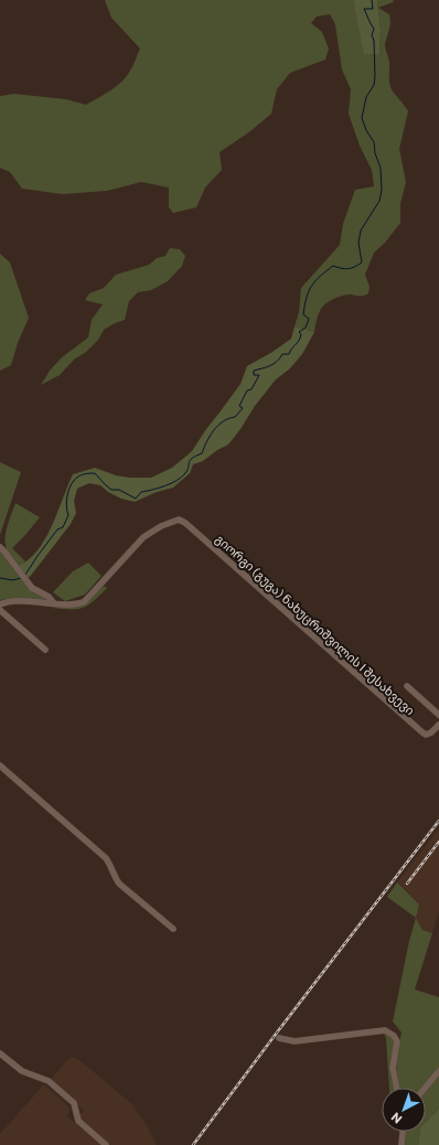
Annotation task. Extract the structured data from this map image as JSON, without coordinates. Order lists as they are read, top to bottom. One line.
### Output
{"streets":{"street":["გიორგი (გუგა) ნახუცრიშვილის I შესახვევი"]},"north":"bottom left"}
